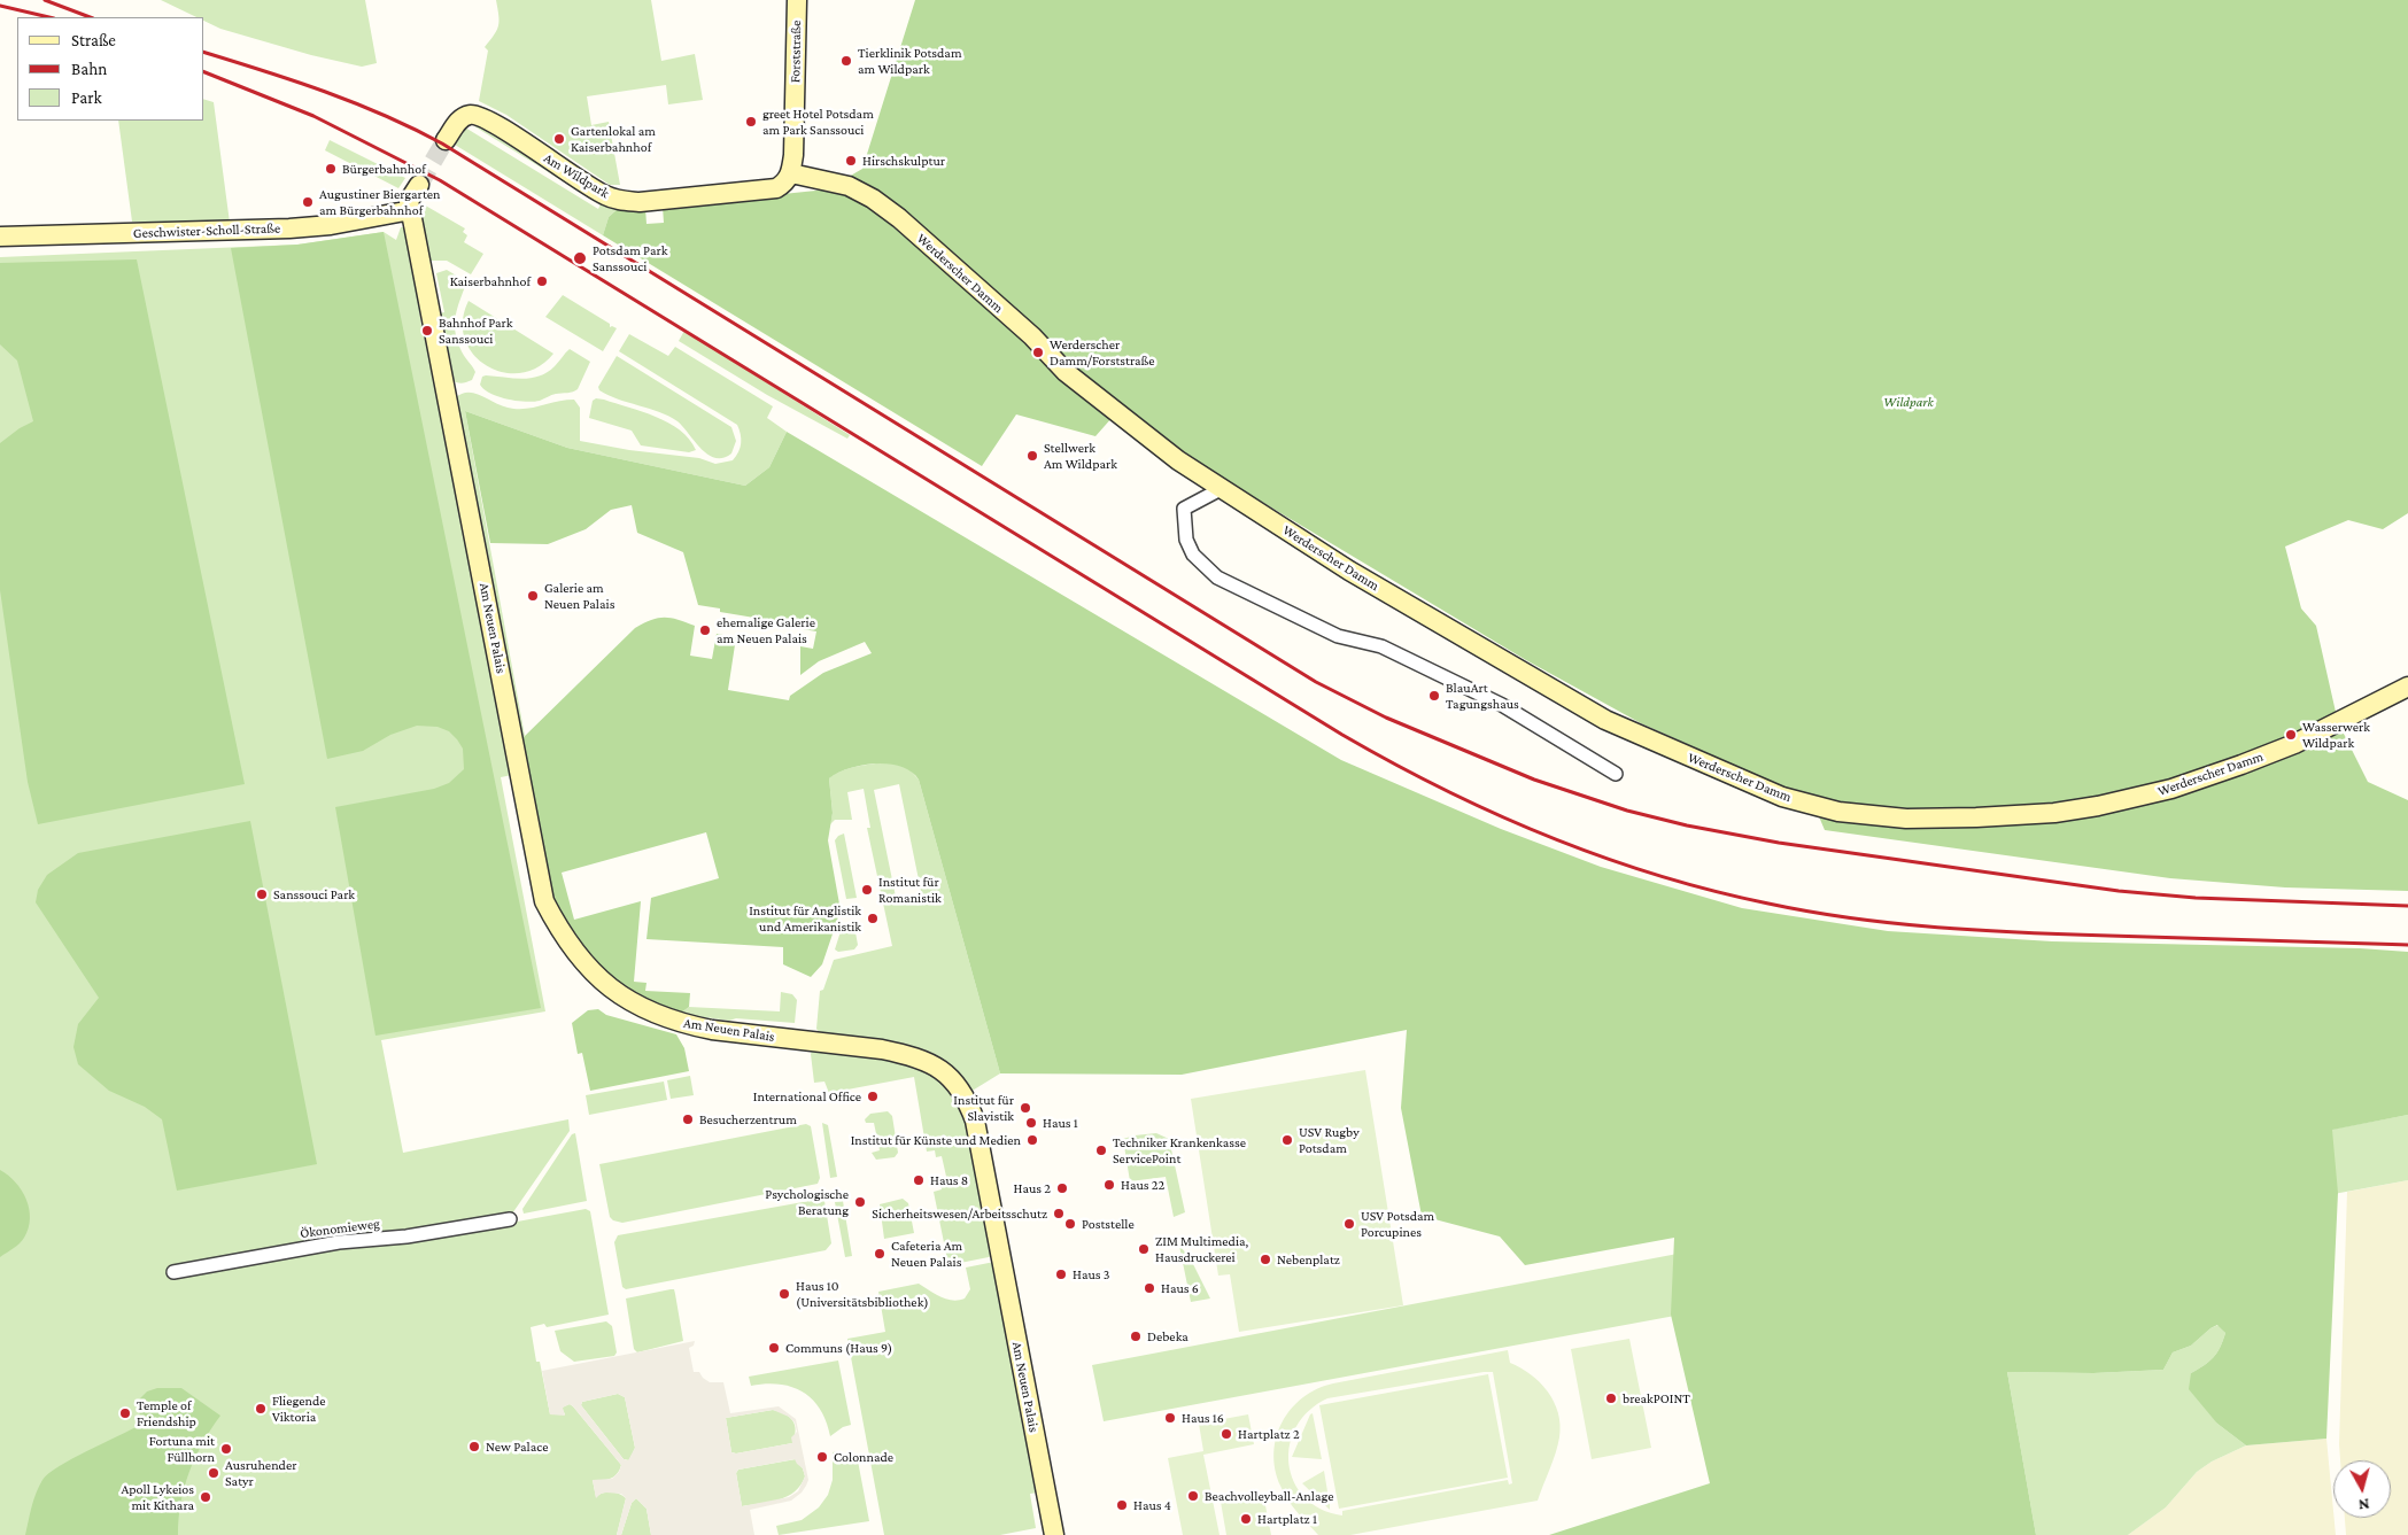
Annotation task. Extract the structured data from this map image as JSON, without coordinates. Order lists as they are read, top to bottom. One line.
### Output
{"streets":{"street":["Forststraße","Am Wildpark","Geschwister-Scholl-Straße","Werderscher Damm","Am Neuen Palais","Ökonomieweg"]},"crossings":[["Forststraße","Am Wildpark"],["Forststraße","Werderscher Damm"],["Am Wildpark","Werderscher Damm"],["Geschwister-Scholl-Straße","Am Neuen Palais"]],"parks":["Wildpark"],"places":["Tierklinik Potsdam am Wildpark","greet Hotel Potsdam am Park Sanssouci","Gartenlokal am Kaiserbahnhof","Hirschskulptur","Bürgerbahnhof","Augustiner Biergarten am Bürgerbahnhof","Potsdam Park Sanssouci","Kaiserbahnhof","Bahnhof Park Sanssouci","Werderscher Damm/Forststraße","Stellwerk Am Wildpark","Galerie am Neuen Palais","ehemalige Galerie am Neuen Palais","BlauArt Tagungshaus","Wasserwerk Wildpark","Institut für Romanistik","Sanssouci Park","Institut für Anglistik und Amerikanistik","International Office","Institut für Slavistik","Besucherzentrum","Haus 1","Institut für Künste und Medien","USV Rugby Potsdam","Techniker Krankenkasse ServicePoint","Haus 8","Haus 22","Haus 2","Psychologische Beratung","Sicherheitswesen/Arbeitsschutz","Poststelle","USV Potsdam Porcupines","ZIM Multimedia, Hausdruckerei","Cafeteria Am Neuen Palais","Nebenplatz","Haus 3","Haus 6","Haus 10 (Universitätsbibliothek)","Debeka","Communs (Haus 9)","breakPOINT","Fliegende Viktoria","Temple of Friendship","Haus 16","Hartplatz 2","New Palace","Fortuna mit Füllhorn","Colonnade","Ausruhender Satyr","Beachvolleyball-Anlage","Apoll Lykeios mit Kithara","Haus 4","Hartplatz 1"],"legend":["Straße","Bahn","Park"],"north":"bottom"}
